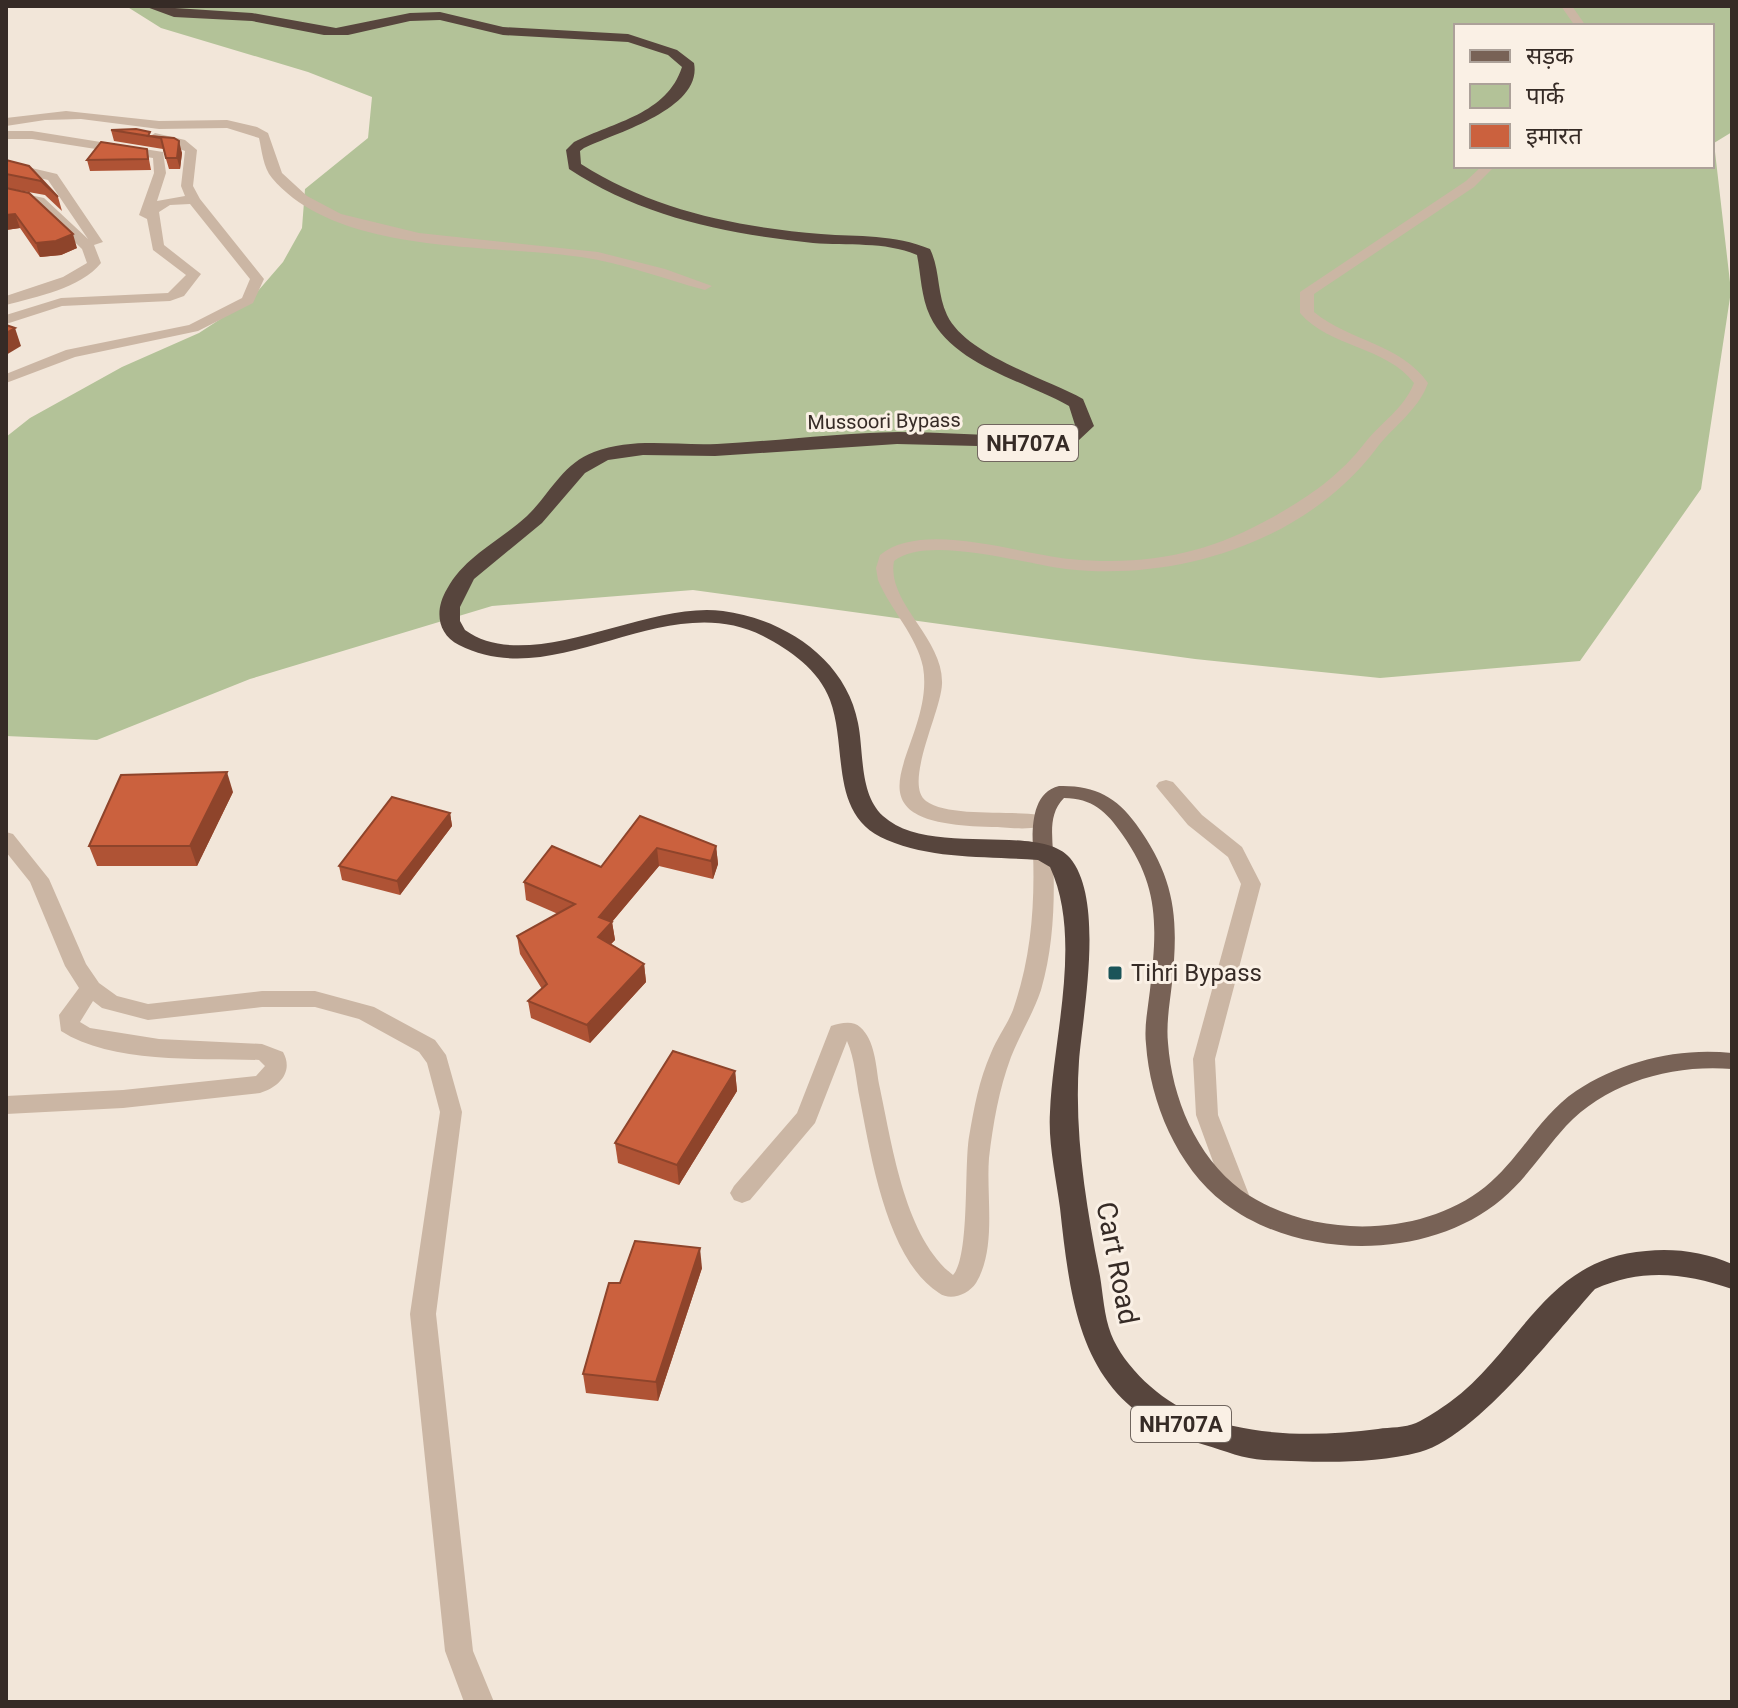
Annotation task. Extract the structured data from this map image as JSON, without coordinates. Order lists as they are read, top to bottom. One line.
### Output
{"streets":{"highway":["Mussoori Bypass","NH707A","Cart Road"]},"crossings":[["Mussoori Bypass","Cart Road"]],"places":{"transit":["Tihri Bypass"]},"legend":["सड़क","पार्क","इमारत"]}
